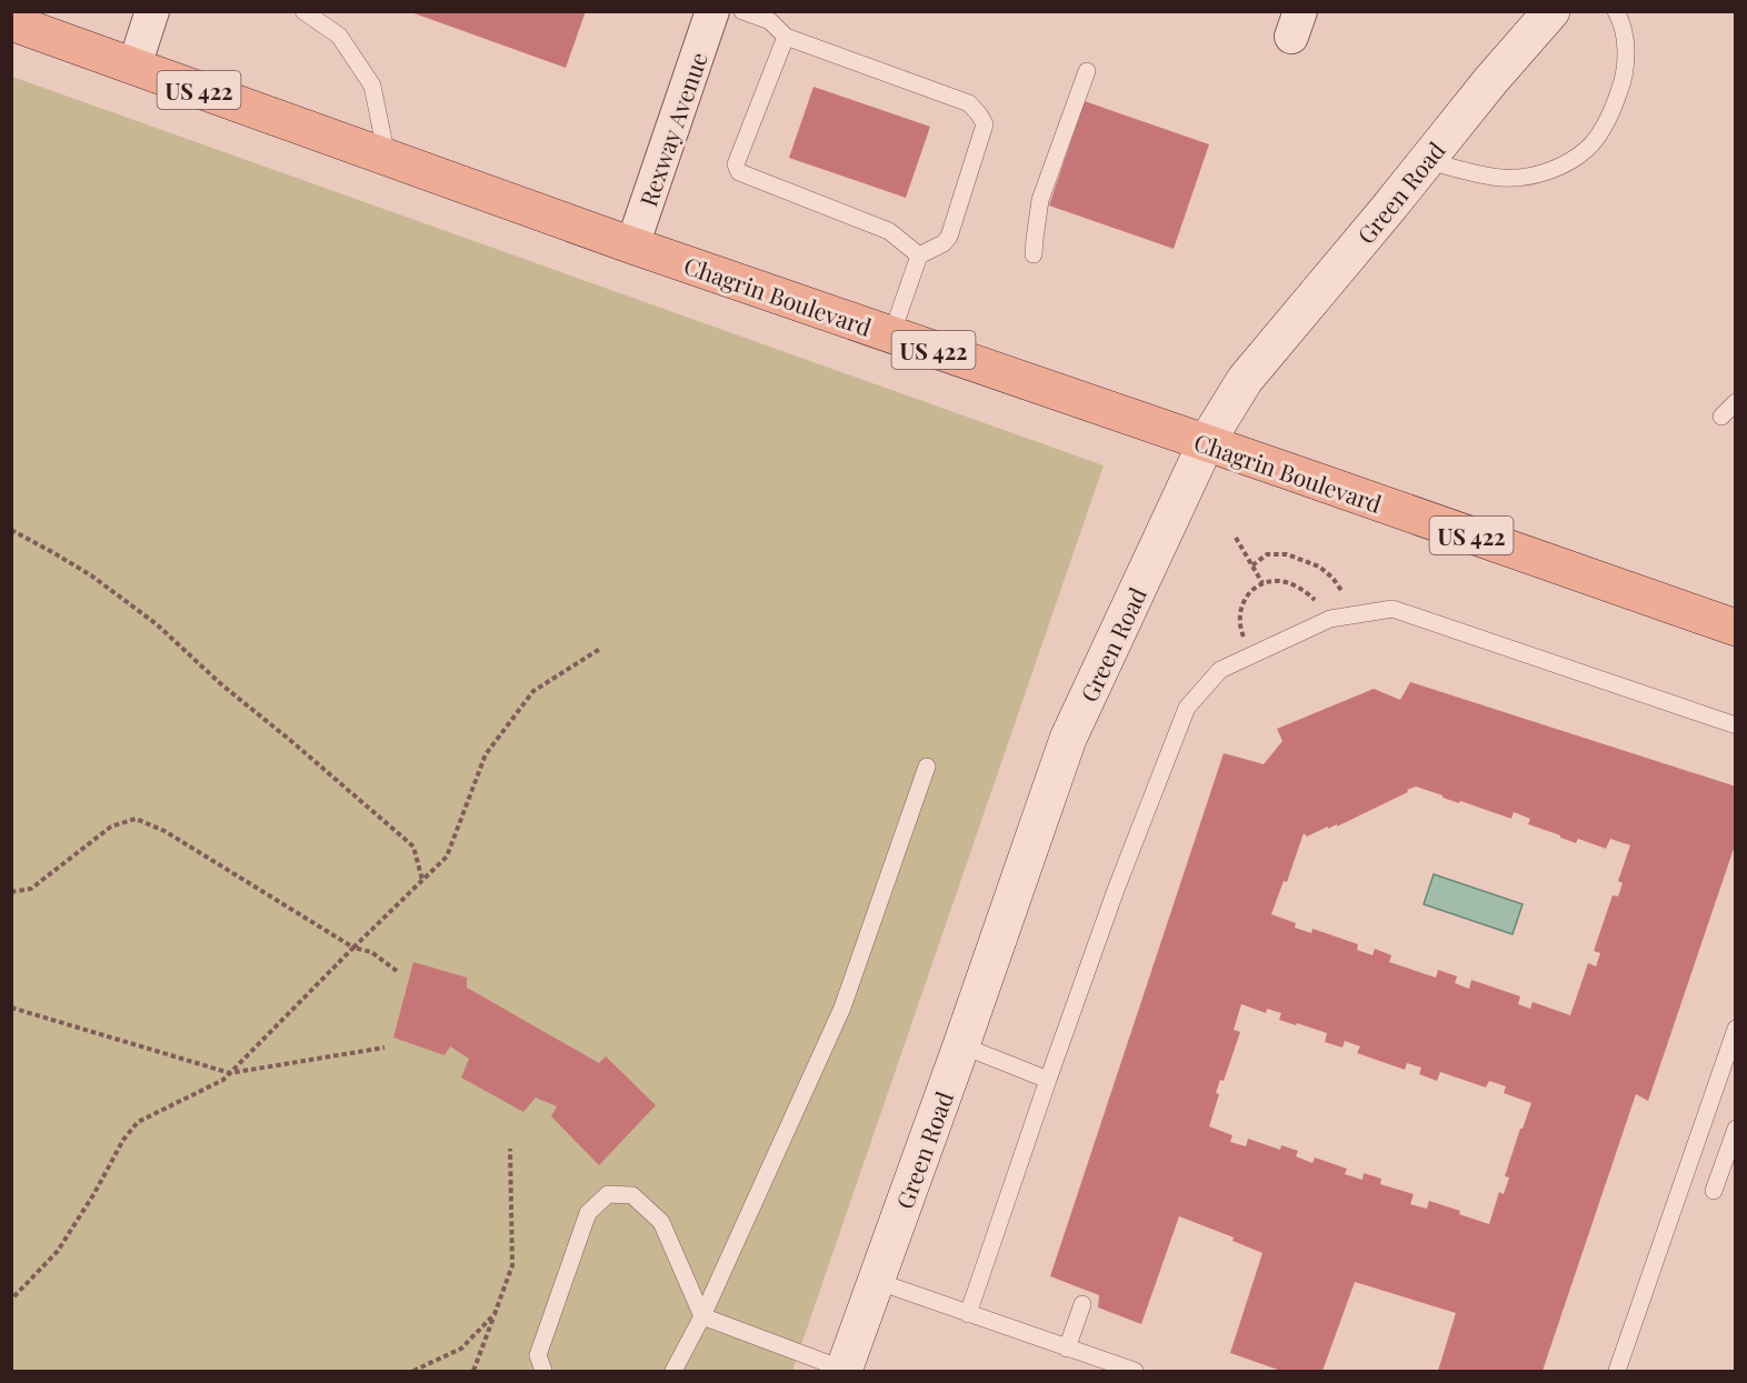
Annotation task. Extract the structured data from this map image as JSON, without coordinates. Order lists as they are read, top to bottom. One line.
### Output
{"streets":{"main road":["US 422","Green Road","Chagrin Boulevard"],"street":["Rexway Avenue"]},"crossings":[["Rexway Avenue","Chagrin Boulevard"],["Green Road","Chagrin Boulevard"]]}
